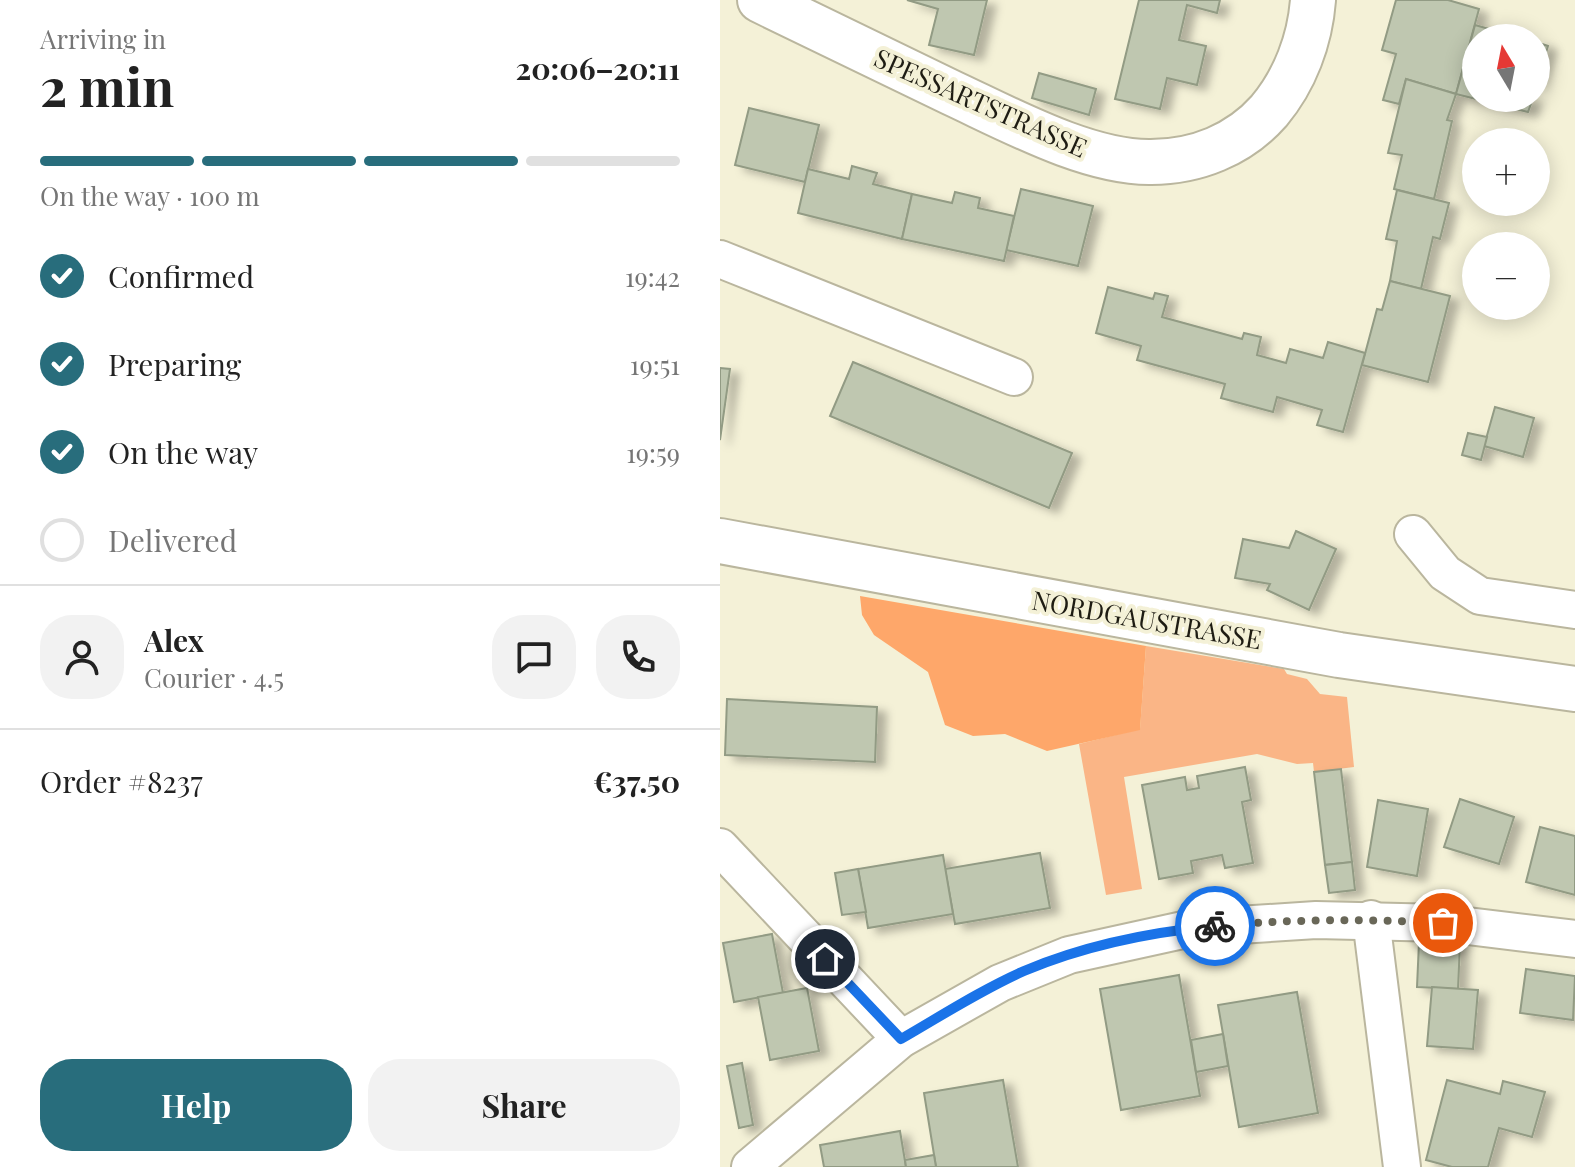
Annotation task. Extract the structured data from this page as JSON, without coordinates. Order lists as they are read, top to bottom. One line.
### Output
{"streets":{"main road":["SPESSARTSTRASSE","NORDGAUSTRASSE"]},"north":"top","page":{"heading":["2 min","Arriving in","20:06–20:11"],"panel":["Alex","Courier · 4.5","Order #8237","€37.50"],"map_buttons":["+","−"],"bar":"On the way · 100 m","list":[["Confirmed","19:42"],["Preparing","19:51"],["On the way","19:59"],"Delivered"],"buttons":["Help","Share"]}}
